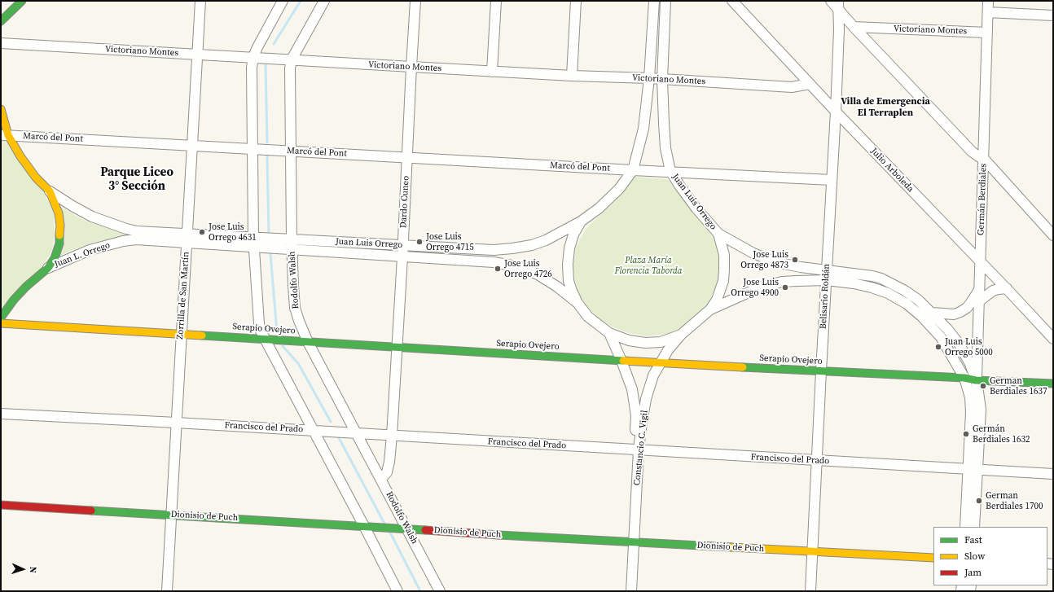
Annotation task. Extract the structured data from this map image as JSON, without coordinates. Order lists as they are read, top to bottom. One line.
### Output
{"streets":{"street":["Victoriano Montes","Marcó del Pont","Julio Arboleda","Germán Berdiales","Dardo Cuneo","Juan Luis Orrego","Juan L. Orrego","Rodolfo Walsh","Zorrilla de San Martín","Belisario Roldán","Serapio Ovejero","Francisco del Prado","Constancio C. Vigil","Dionisio de Puch"]},"crossings":[["Victoriano Montes","Julio Arboleda"],["Victoriano Montes","Germán Berdiales"],["Victoriano Montes","Dardo Cuneo"],["Victoriano Montes","Rodolfo Walsh"],["Victoriano Montes","Zorrilla de San Martín"],["Marcó del Pont","Dardo Cuneo"],["Marcó del Pont","Juan Luis Orrego"],["Marcó del Pont","Rodolfo Walsh"],["Marcó del Pont","Zorrilla de San Martín"],["Julio Arboleda","Germán Berdiales"],["Julio Arboleda","Belisario Roldán"],["Germán Berdiales","Juan Luis Orrego"],["Germán Berdiales","Serapio Ovejero"],["Dardo Cuneo","Juan Luis Orrego"],["Dardo Cuneo","Rodolfo Walsh"],["Dardo Cuneo","Serapio Ovejero"],["Dardo Cuneo","Francisco del Prado"],["Juan Luis Orrego","Juan L. Orrego"],["Juan Luis Orrego","Rodolfo Walsh"],["Juan Luis Orrego","Zorrilla de San Martín"],["Juan Luis Orrego","Belisario Roldán"],["Juan Luis Orrego","Serapio Ovejero"],["Juan Luis Orrego","Francisco del Prado"],["Juan Luis Orrego","Constancio C. Vigil"],["Rodolfo Walsh","Serapio Ovejero"],["Rodolfo Walsh","Francisco del Prado"],["Rodolfo Walsh","Dionisio de Puch"],["Zorrilla de San Martín","Serapio Ovejero"],["Zorrilla de San Martín","Francisco del Prado"],["Zorrilla de San Martín","Dionisio de Puch"],["Belisario Roldán","Serapio Ovejero"],["Belisario Roldán","Francisco del Prado"],["Belisario Roldán","Dionisio de Puch"],["Serapio Ovejero","Constancio C. Vigil"],["Francisco del Prado","Constancio C. Vigil"],["Constancio C. Vigil","Dionisio de Puch"]],"districts":["Villa de Emergencia El Terraplen","Parque Liceo 3° Sección"],"parks":["Plaza María Florencia Taborda"],"places":["Jose Luis Orrego 4631","Jose Luis Orrego 4715","Jose Luis Orrego 4873","Jose Luis Orrego 4726","Jose Luis Orrego 4900","Juan Luis Orrego 5000","German Berdiales 1637","Germán Berdiales 1632","German Berdiales 1700"],"legend":["Fast","Slow","Jam"],"north":"right"}
